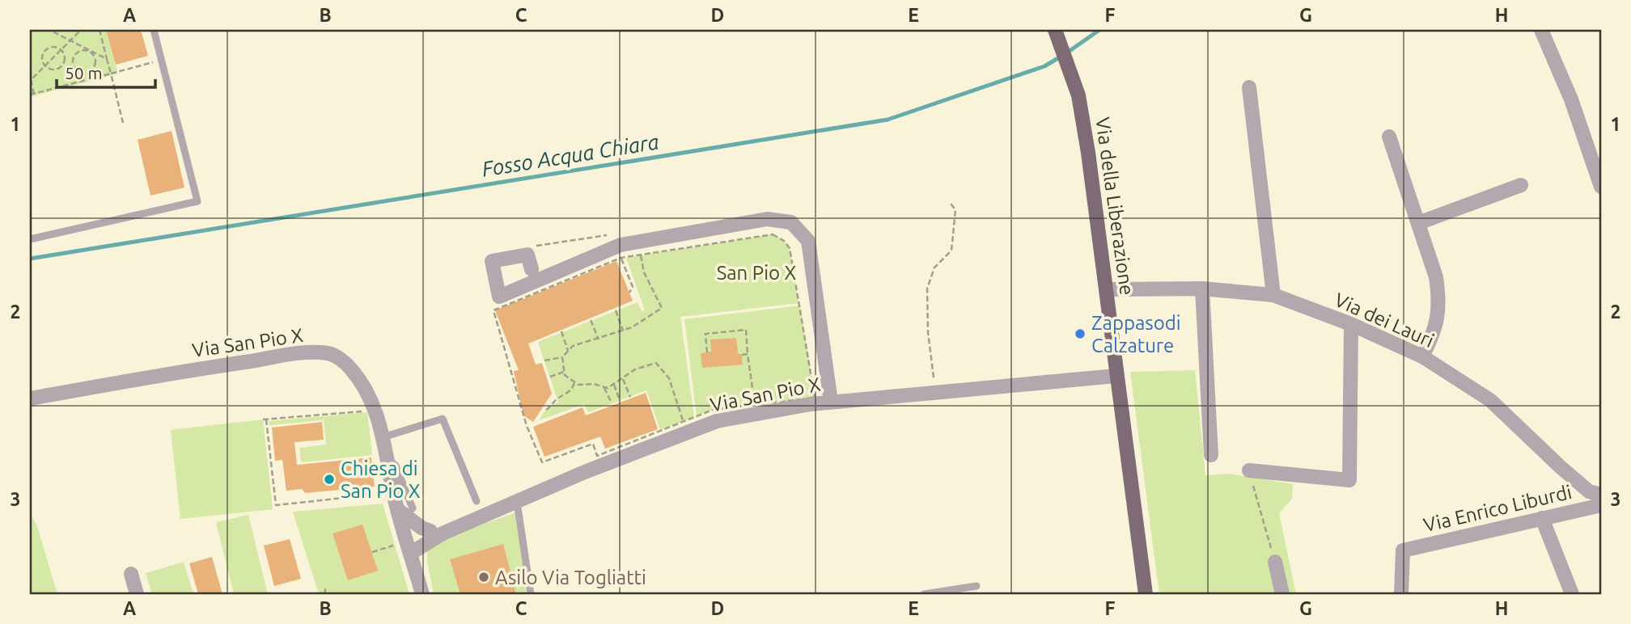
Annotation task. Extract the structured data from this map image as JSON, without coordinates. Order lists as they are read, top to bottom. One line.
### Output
{"streets":{"main road":["Via della Liberazione"],"street":["Via dei Lauri","Via San Pio X","Via Enrico Liburdi"]},"crossings":[["Via della Liberazione","Via dei Lauri"],["Via della Liberazione","Via San Pio X"]],"water":["Fosso Acqua Chiara"],"parks":["San Pio X"],"places":["Zappasodi Calzature","Chiesa di San Pio X","Asilo Via Togliatti"],"scale_bar":"50 m","grid":{"columns":["A","B","C","D","E","F","G","H"],"rows":["1","2","3"]}}
